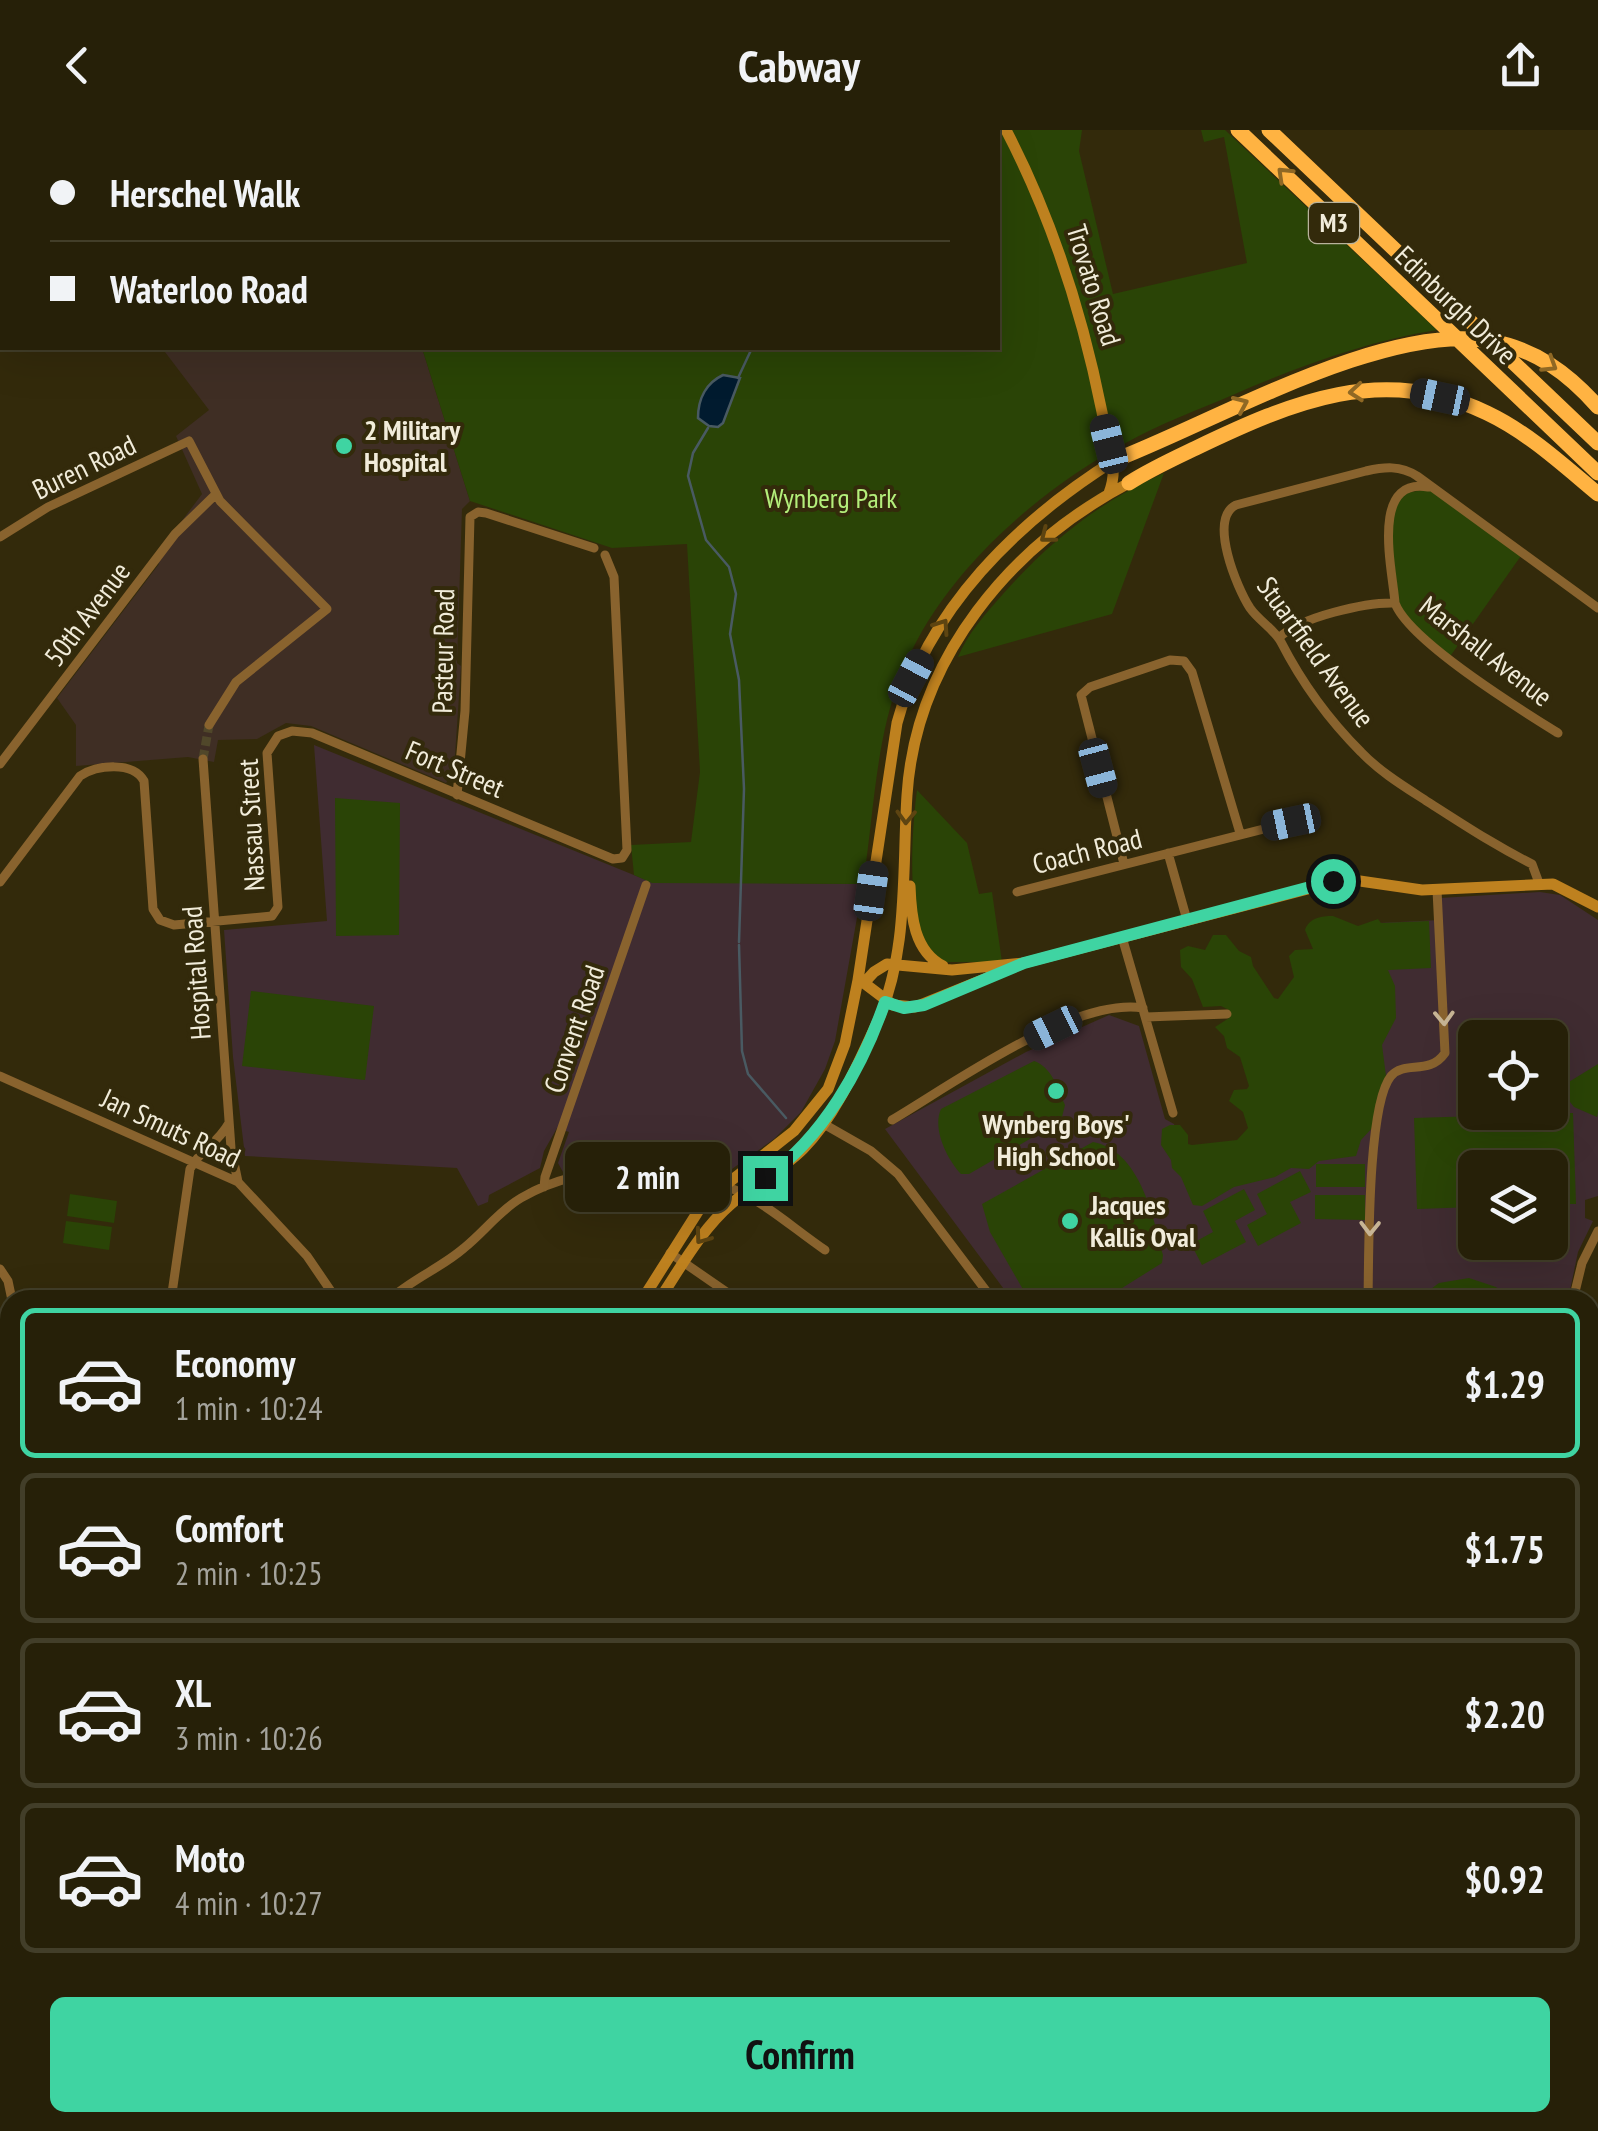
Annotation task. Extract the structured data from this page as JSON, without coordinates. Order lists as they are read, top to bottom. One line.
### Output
{"streets":{"highway":["M3","Edinburgh Drive"],"main road":["Trovato Road"],"street":["Buren Road","50th Avenue","Pasteur Road","Marshall Avenue","Stuartfield Avenue","Fort Street","Nassau Street","Coach Road","Hospital Road","Convent Road","Jan Smuts Road"]},"crossings":[["Buren Road","50th Avenue"],["Pasteur Road","Fort Street"],["Marshall Avenue","Stuartfield Avenue"],["Fort Street","Nassau Street"],["Nassau Street","Hospital Road"],["Hospital Road","Jan Smuts Road"]],"parks":["Wynberg Park"],"places":["2 Military Hospital","Wynberg Boys' High School","Jacques Kallis Oval"],"page":{"header":"Cabway","banner":["Herschel Walk","Waterloo Road"],"bubble":"2 min","list":[{"name":"Economy","note":"1 min · 10:24","value":"$1.29"},{"name":"Comfort","note":"2 min · 10:25","value":"$1.75"},{"name":"XL","note":"3 min · 10:26","value":"$2.20"},{"name":"Moto","note":"4 min · 10:27","value":"$0.92"}],"buttons":"Confirm"}}
